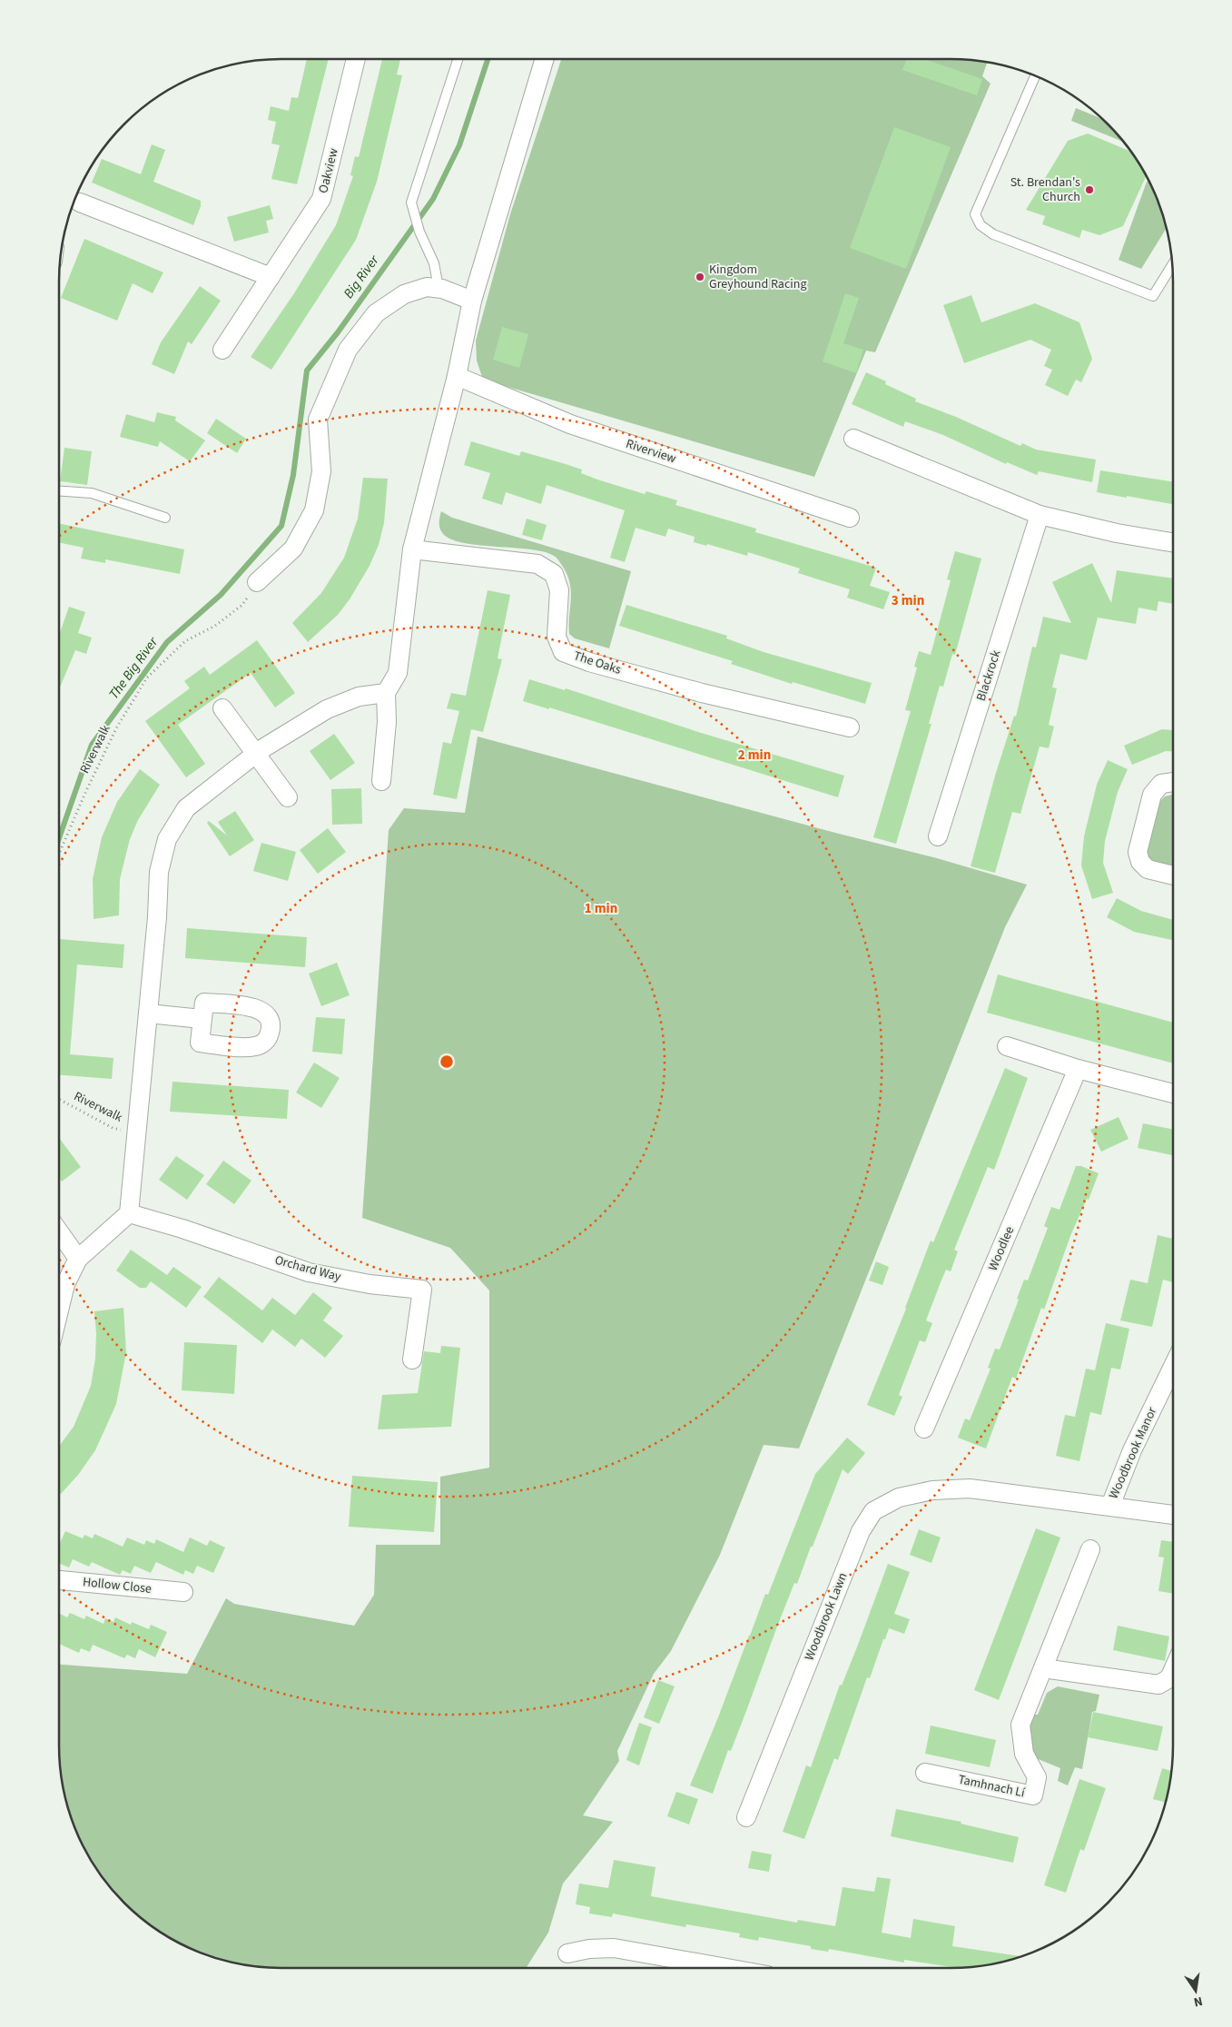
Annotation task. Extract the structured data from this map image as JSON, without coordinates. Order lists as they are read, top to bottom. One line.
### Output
{"streets":{"street":["Oakview","Riverview","The Oaks","Blackrock","Woodlee","Orchard Way","Woodbrook Manor","Hollow Close","Woodbrook Lawn","Tamhnach Lí"],"path":["Riverwalk"]},"crossings":[["Woodbrook Manor","Woodbrook Lawn"]],"water":["Big River","The Big River"],"places":["St. Brendan's Church","Kingdom Greyhound Racing"],"north":"bottom","rings":["3 min","2 min","1 min"]}
